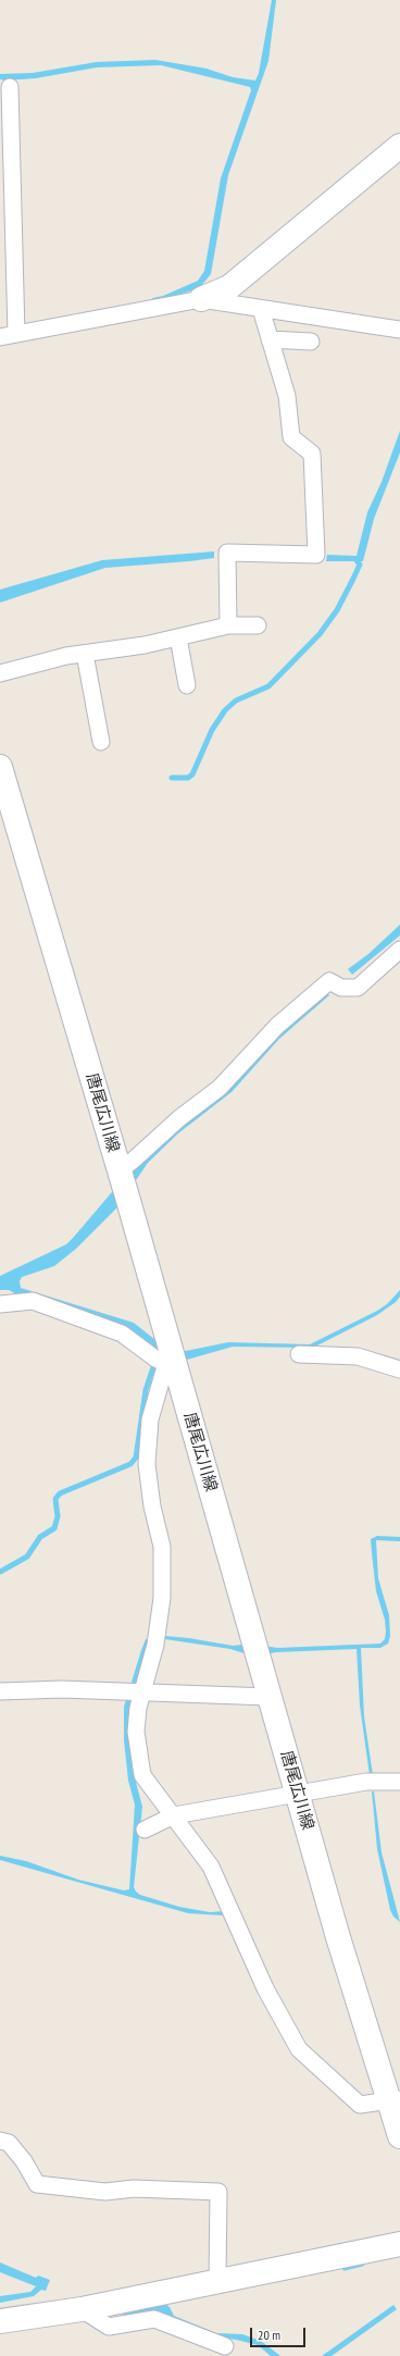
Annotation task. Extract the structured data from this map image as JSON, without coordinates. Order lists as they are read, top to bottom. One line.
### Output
{"streets":{"main road":["唐尾広川線"]},"scale_bar":"20 m"}
